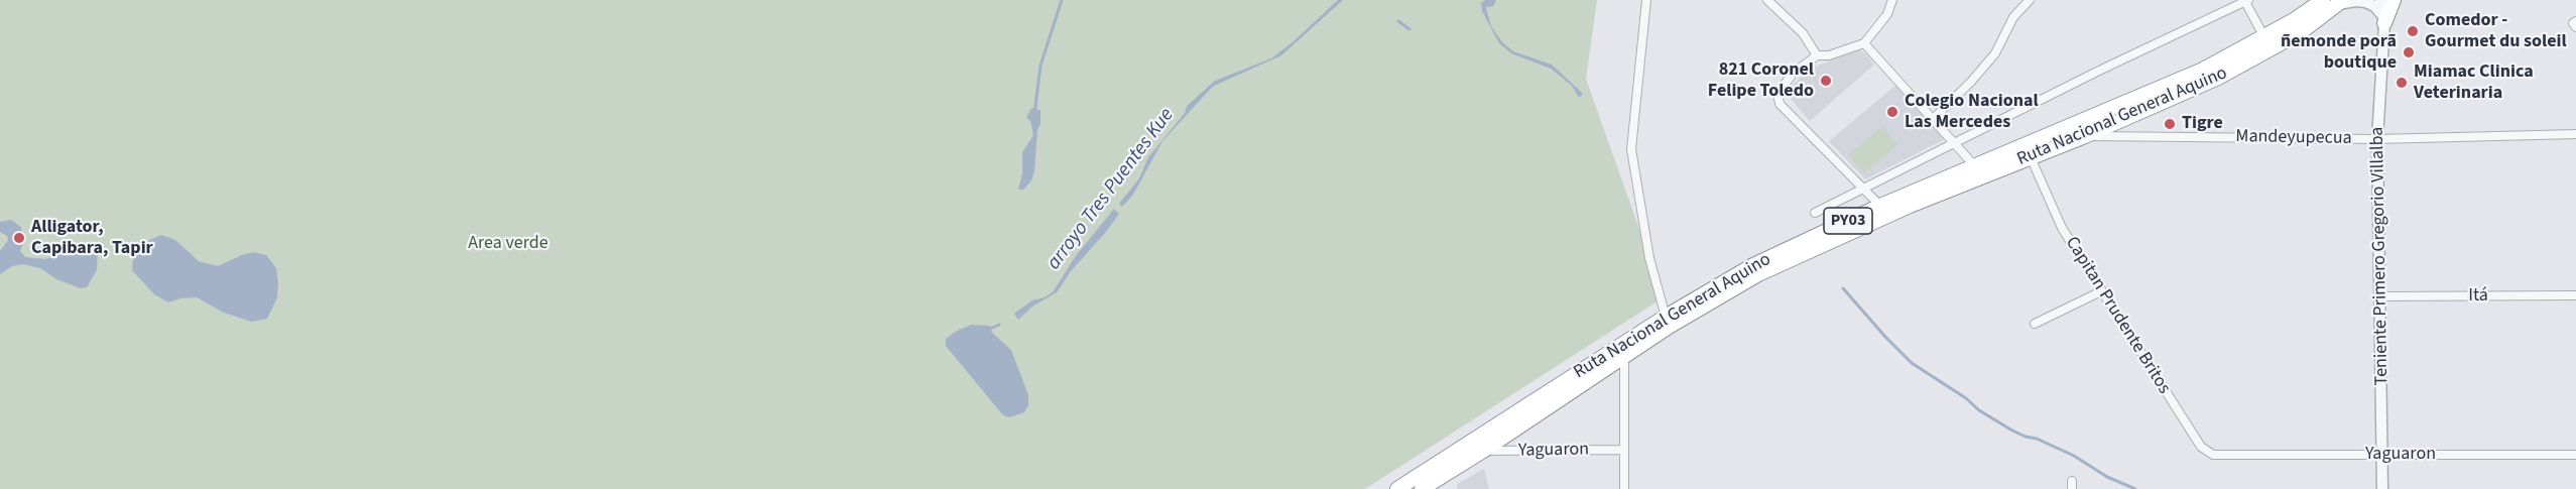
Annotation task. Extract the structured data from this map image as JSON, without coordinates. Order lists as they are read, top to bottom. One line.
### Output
{"streets":{"highway":["Ruta Nacional General Aquino","PY03"],"street":["Mandeyupecua","Teniente Primero Gregorio Villalba","Itá","Capitan Prudente Britos","Yaguaron"]},"crossings":[["Ruta Nacional General Aquino","Mandeyupecua"],["Ruta Nacional General Aquino","Capitan Prudente Britos"],["Ruta Nacional General Aquino","Yaguaron"],["Mandeyupecua","Teniente Primero Gregorio Villalba"],["Teniente Primero Gregorio Villalba","Itá"],["Teniente Primero Gregorio Villalba","Yaguaron"],["Capitan Prudente Britos","Yaguaron"]],"water":["arroyo Tres Puentes Kue"],"parks":["Area verde"],"places":["Comedor - Gourmet du soleil","ñemonde porã boutique","821 Coronel Felipe Toledo","Miamac Clinica Veterinaria","Colegio Nacional Las Mercedes","Tigre","Alligator, Capibara, Tapir"]}
